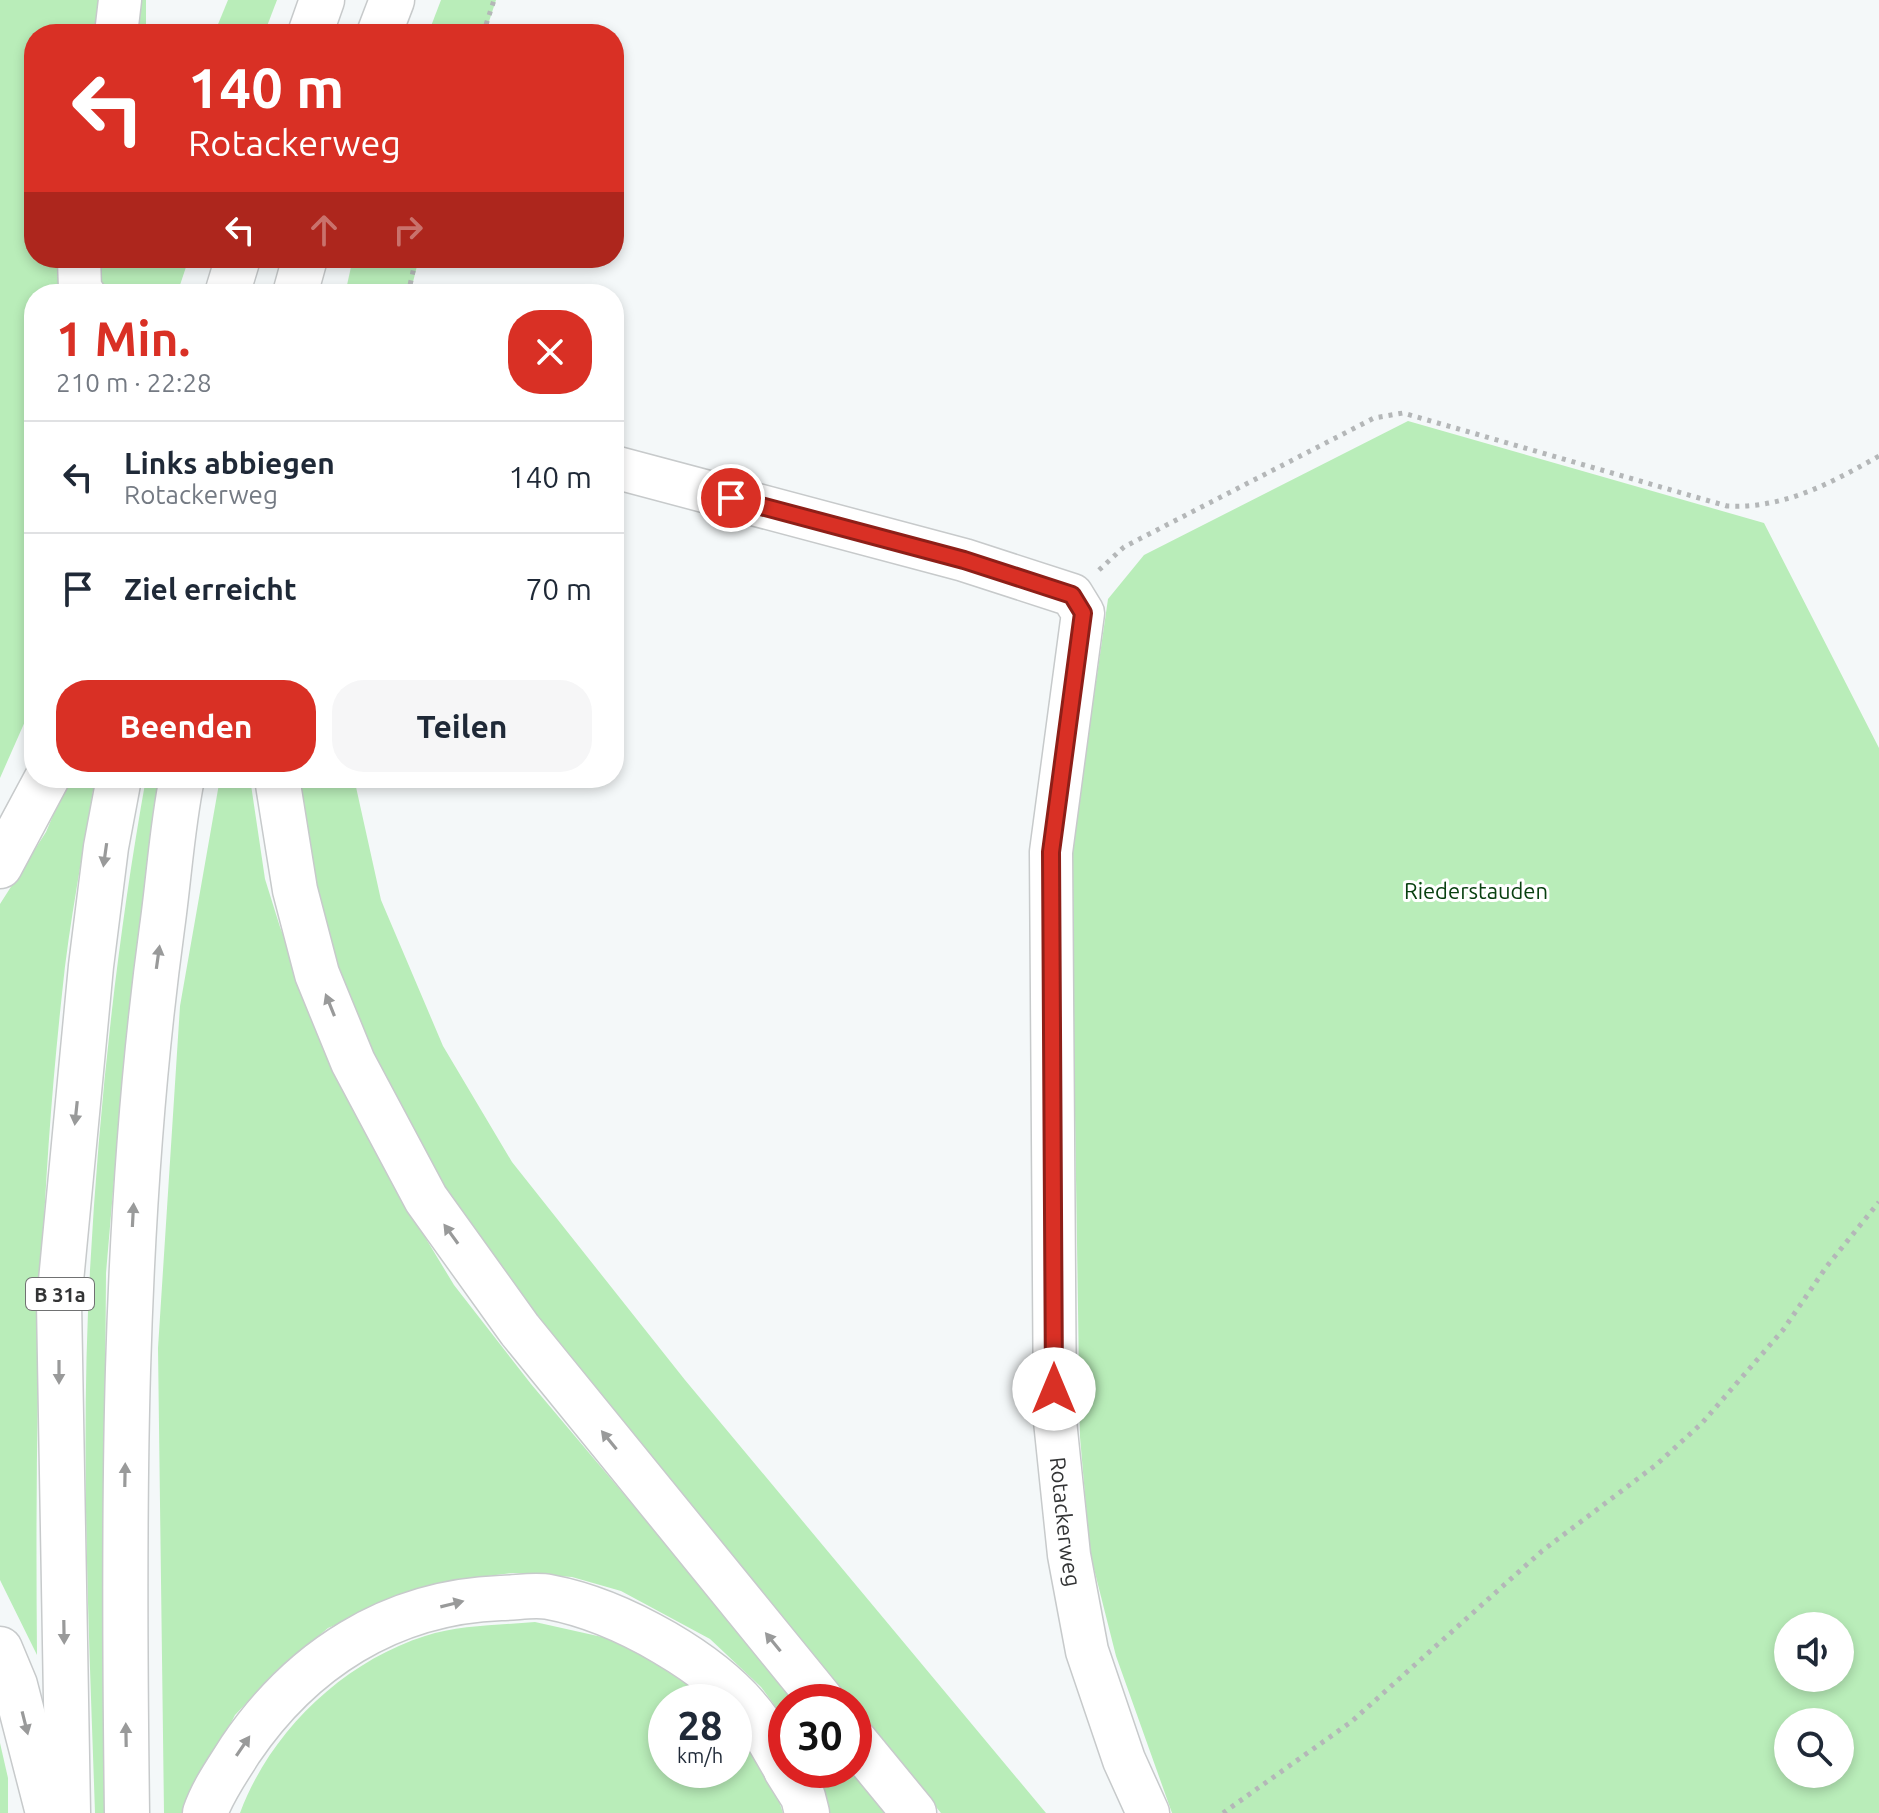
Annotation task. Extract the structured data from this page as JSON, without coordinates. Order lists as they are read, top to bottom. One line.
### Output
{"streets":{"highway":["B 31a"],"street":["Rotackerweg"]},"parks":["Riederstauden"],"page":{"turn":["140 m","Rotackerweg"],"heading":["1 Min.","210 m · 22:28"],"list":[{"name":"Links abbiegen","note":"Rotackerweg","value":"140 m"},{"name":"Ziel erreicht","value":"70 m"}],"buttons":["Beenden","Teilen"],"speed":"28 km/h","limit":"30"}}
